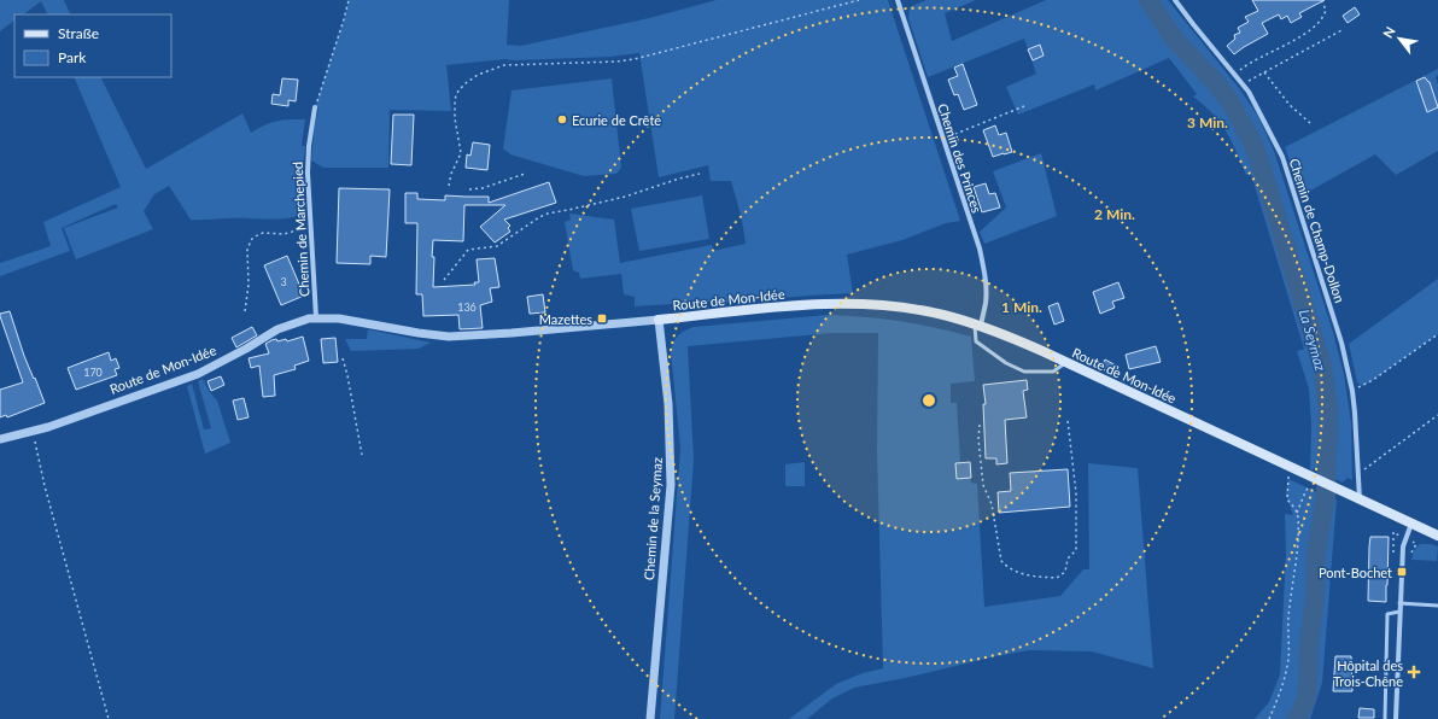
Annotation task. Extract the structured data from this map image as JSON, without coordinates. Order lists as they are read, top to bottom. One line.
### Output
{"streets":{"main road":["Route de Mon-Idée"],"street":["Chemin des Princes","Chemin de Marchepied","Chemin de Champ-Dollon","Chemin de la Seymaz"]},"crossings":[["Chemin des Princes","Route de Mon-Idée"],["Chemin de Marchepied","Route de Mon-Idée"],["Chemin de Champ-Dollon","Route de Mon-Idée"],["Route de Mon-Idée","Chemin de la Seymaz"]],"water":["La Seymaz"],"places":{"other":["Ecurie de Crête"],"transit":["Mazettes","Pont-Bochet"],"health":["Hôpital des Trois-Chêne"]},"house_numbers":["3","136","170"],"legend":["Straße","Park"],"north":"top left","rings":["3 Min.","2 Min.","1 Min."]}
